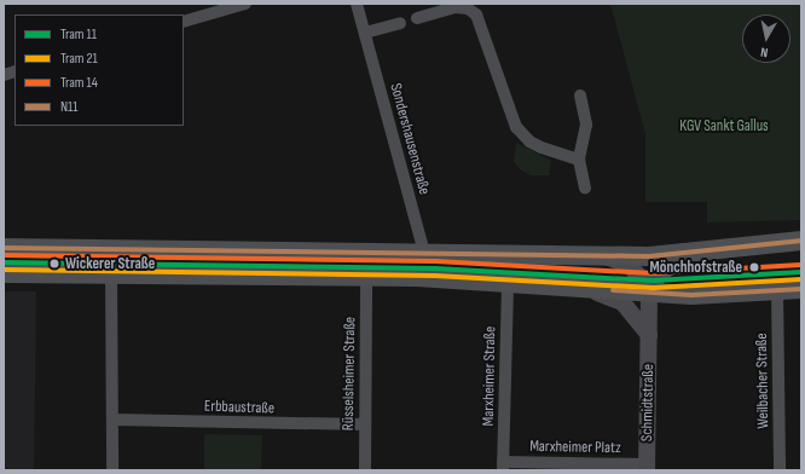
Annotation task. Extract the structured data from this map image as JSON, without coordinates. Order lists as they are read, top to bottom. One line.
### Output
{"streets":{"main road":["Schmidtstraße"],"street":["Sondershausenstraße","Rüsselsheimer Straße","Marxheimer Straße","Weilbacher Straße","Erbbaustraße","Marxheimer Platz"]},"crossings":[["Rüsselsheimer Straße","Erbbaustraße"],["Marxheimer Straße","Marxheimer Platz"],["Schmidtstraße","Marxheimer Platz"]],"parks":["KGV Sankt Gallus"],"places":["Wickerer Straße","Mönchhofstraße"],"lines":["transit line N11","tram line 14","tram line 11","tram line 21"],"legend":["Tram 11","Tram 21","Tram 14","N11"],"north":"bottom"}
